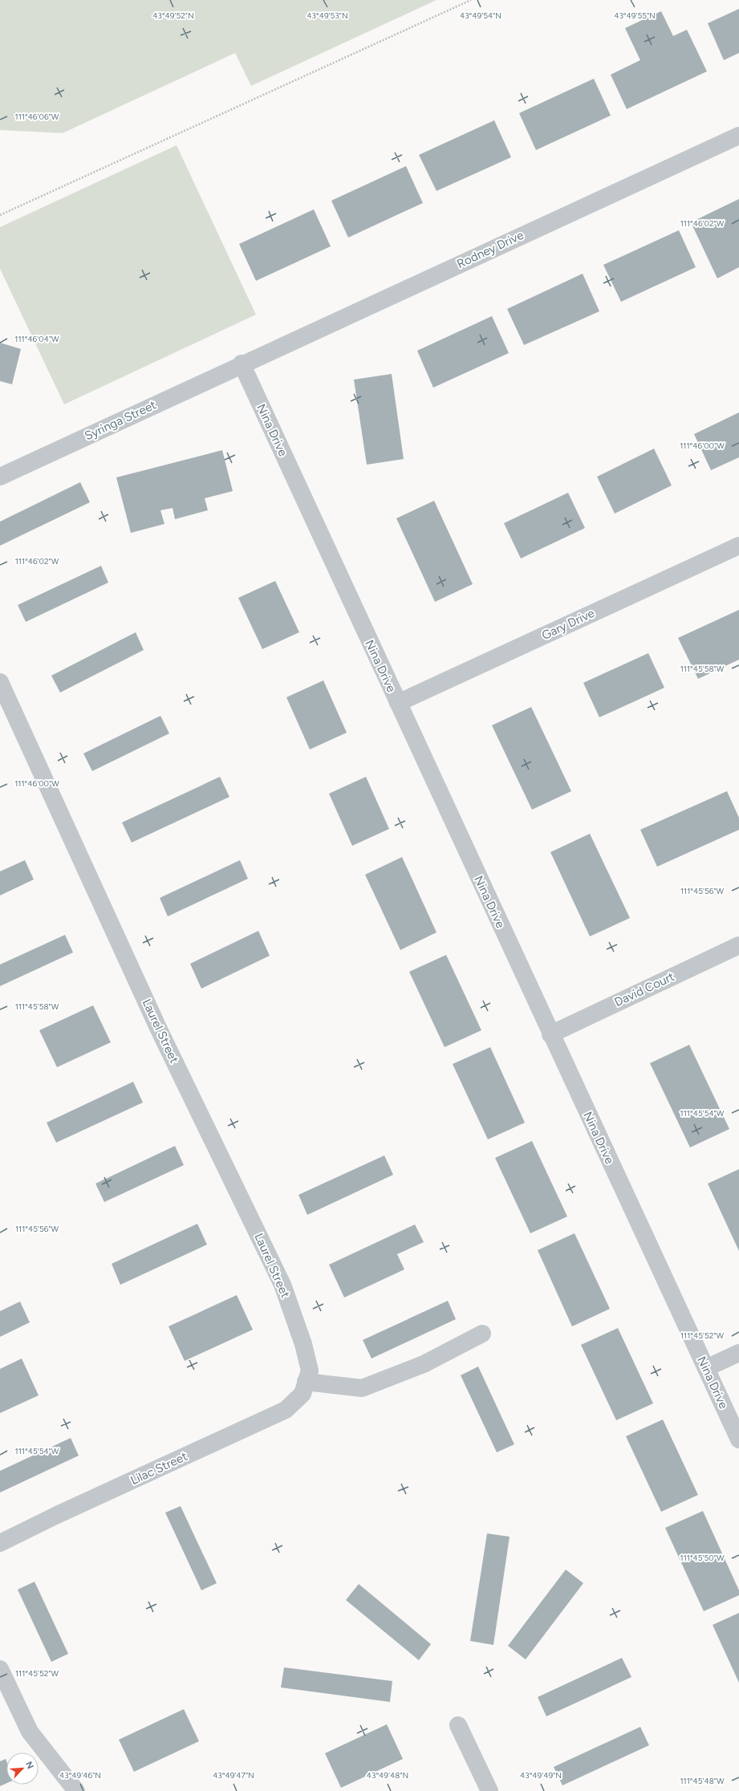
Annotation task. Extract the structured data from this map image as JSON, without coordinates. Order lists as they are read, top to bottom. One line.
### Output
{"streets":{"street":["Rodney Drive","Syringa Street","Nina Drive","Gary Drive","David Court","Laurel Street","Lilac Street"]},"crossings":[["Rodney Drive","Syringa Street"],["Rodney Drive","Nina Drive"],["Syringa Street","Nina Drive"],["Nina Drive","Gary Drive"],["Nina Drive","David Court"],["Laurel Street","Lilac Street"]],"north":"top right","coordinates":["43°49'52\"N","43°49'53\"N","43°49'54\"N","43°49'55\"N","111°46'06\"W","111°46'02\"W","111°46'04\"W","111°46'00\"W","111°45'58\"W","111°45'56\"W","111°45'54\"W","111°45'52\"W","111°45'50\"W","43°49'46\"N","43°49'47\"N","43°49'48\"N","43°49'49\"N","111°45'48\"W"]}
